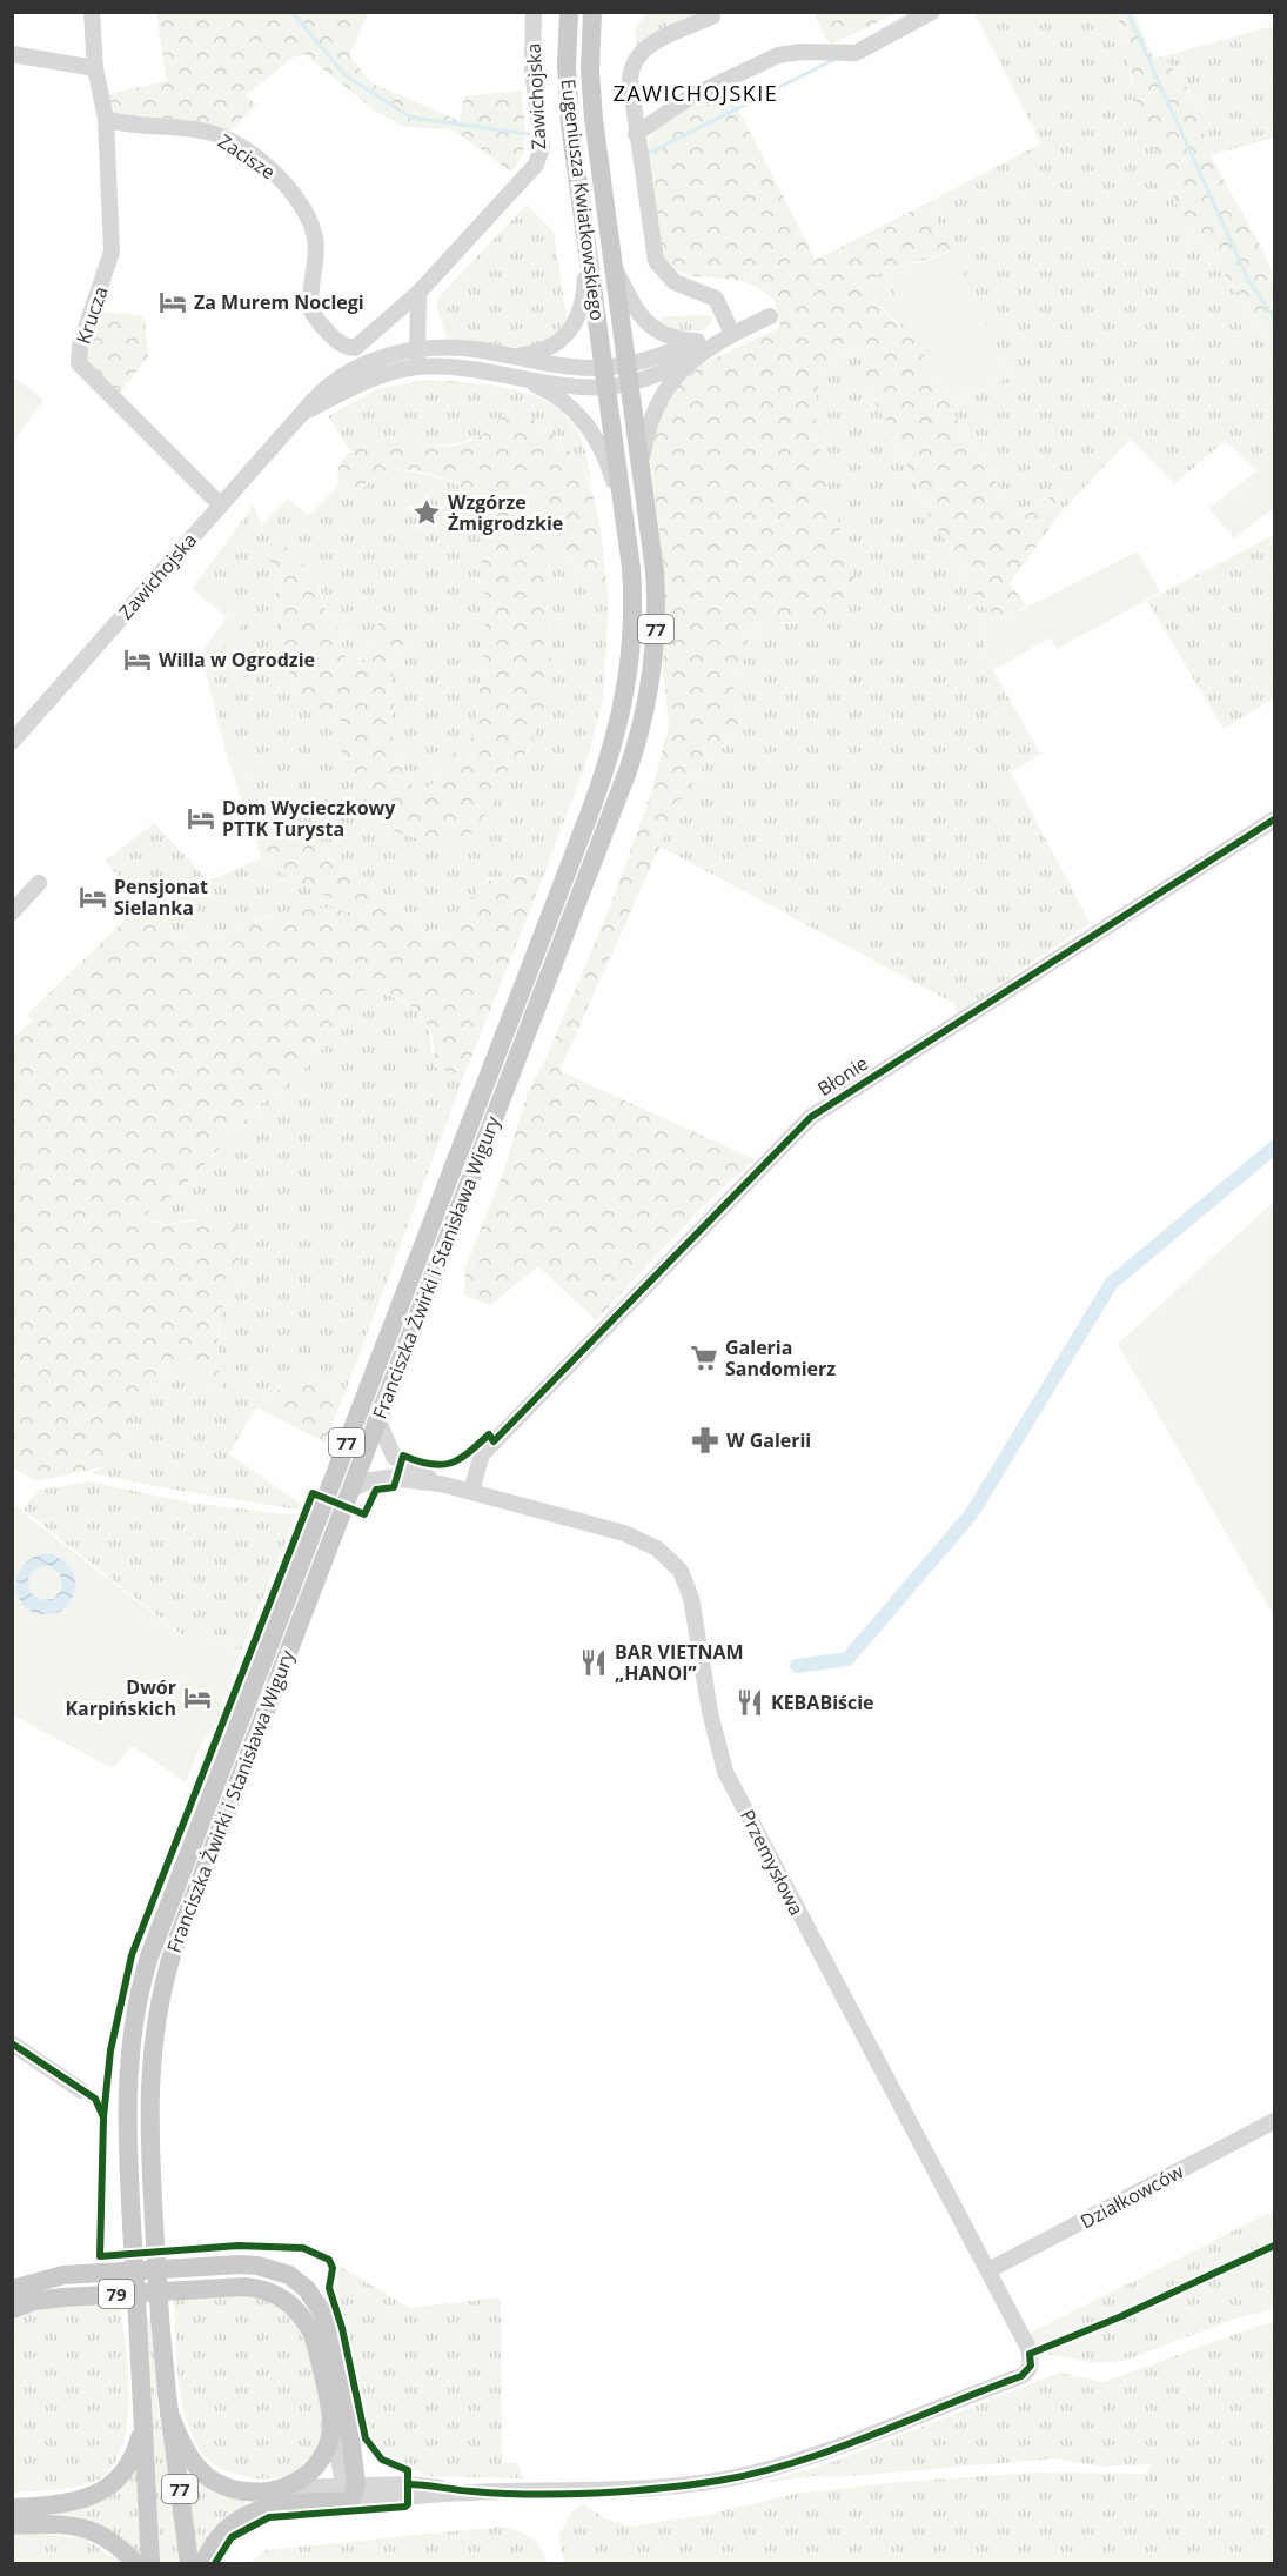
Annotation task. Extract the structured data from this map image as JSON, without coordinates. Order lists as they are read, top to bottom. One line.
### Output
{"streets":{"main road":["Eugeniusza Kwiatkowskiego","77","Franciszka Żwirki i Stanisława Wigury","79"],"street":["Zawichojska","Zacisze","Krucza","Błonie","Przemysłowa","Działkowców"]},"crossings":[["Zawichojska","Zacisze"],["Zawichojska","Eugeniusza Kwiatkowskiego"],["Zawichojska","Krucza"],["Zawichojska","Franciszka Żwirki i Stanisława Wigury"],["Zacisze","Krucza"],["Eugeniusza Kwiatkowskiego","Franciszka Żwirki i Stanisława Wigury"],["Błonie","Przemysłowa"],["Przemysłowa","Działkowców"]],"districts":["ZAWICHOJSKIE"],"places":{"hotel":["Za Murem Noclegi","Willa w Ogrodzie","Dom Wycieczkowy PTTK Turysta","Pensjonat Sielanka","Dwór Karpińskich"],"place":["Wzgórze Żmigrodzkie"],"supermarket":["Galeria Sandomierz"],"pharmacy":["W Galerii"],"restaurant":["BAR VIETNAM „HANOI”","KEBABiście"]}}
